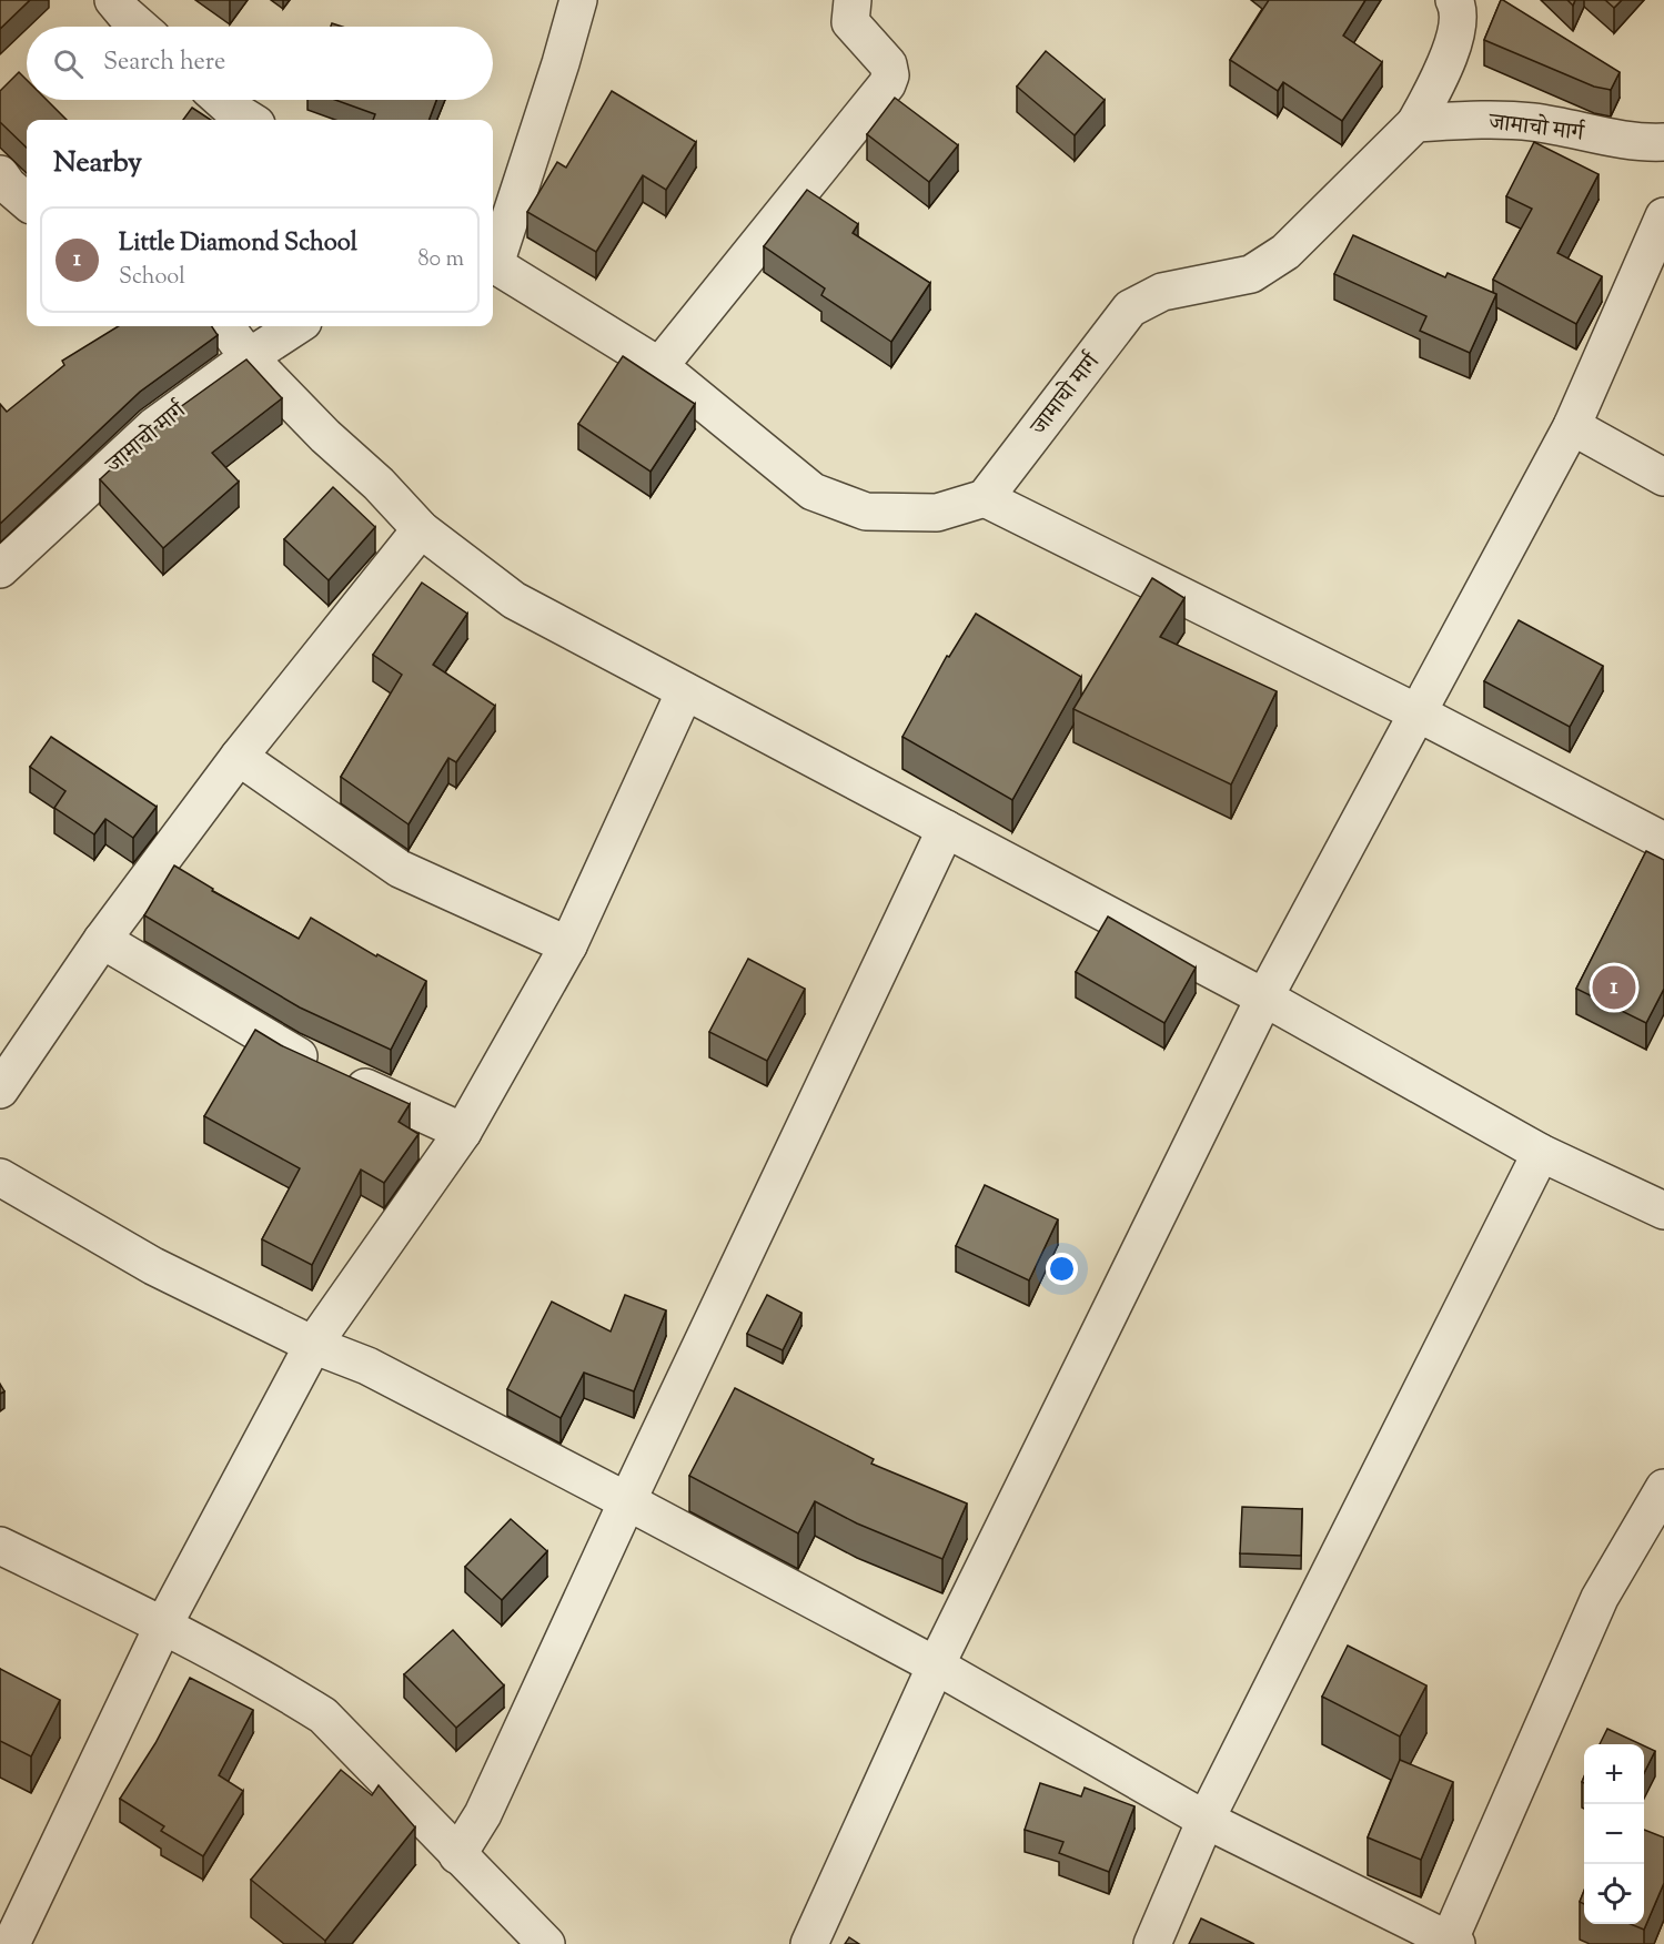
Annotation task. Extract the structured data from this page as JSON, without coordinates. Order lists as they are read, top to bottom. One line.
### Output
{"streets":{"street":["जामाचो मार्ग"]},"page":{"search":"Search here","heading":"Nearby","list":[{"mark":"1","name":"Little Diamond School","note":"School","value":"80 m"}],"pins":"1","map_buttons":["+","−"]}}
